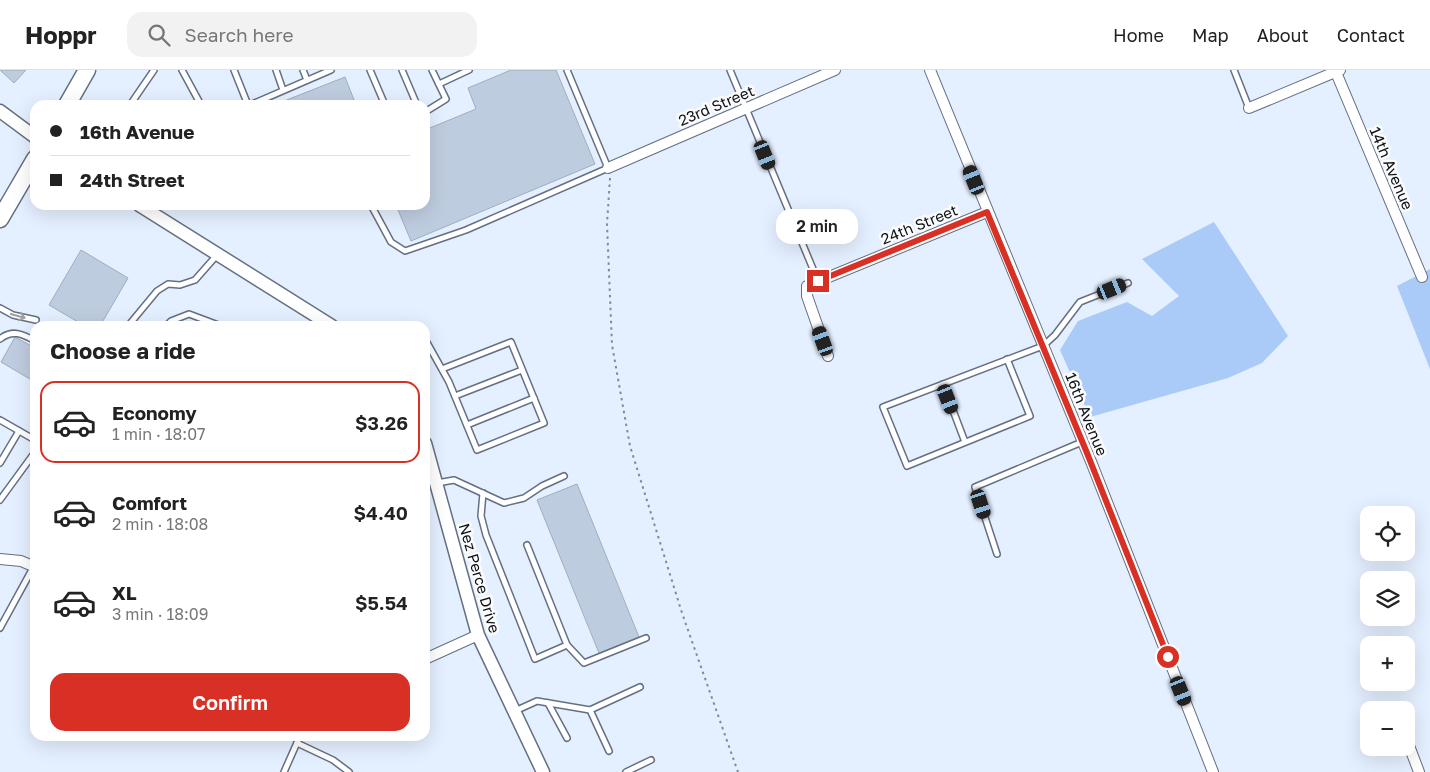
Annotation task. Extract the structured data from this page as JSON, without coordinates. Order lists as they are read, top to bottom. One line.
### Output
{"streets":{"street":["23rd Street","14th Avenue","24th Street","16th Avenue","Nez Perce Drive"]},"crossings":[["24th Street","16th Avenue"]],"page":{"header":"Hoppr","search":"Search here","nav":["Home","Map","About","Contact"],"banner":["16th Avenue","24th Street"],"bubble":"2 min","heading":"Choose a ride","list":[{"name":"Economy","note":"1 min · 18:07","value":"$3.26"},{"name":"Comfort","note":"2 min · 18:08","value":"$4.40"},{"name":"XL","note":"3 min · 18:09","value":"$5.54"}],"map_buttons":["+","−"],"buttons":"Confirm"}}
